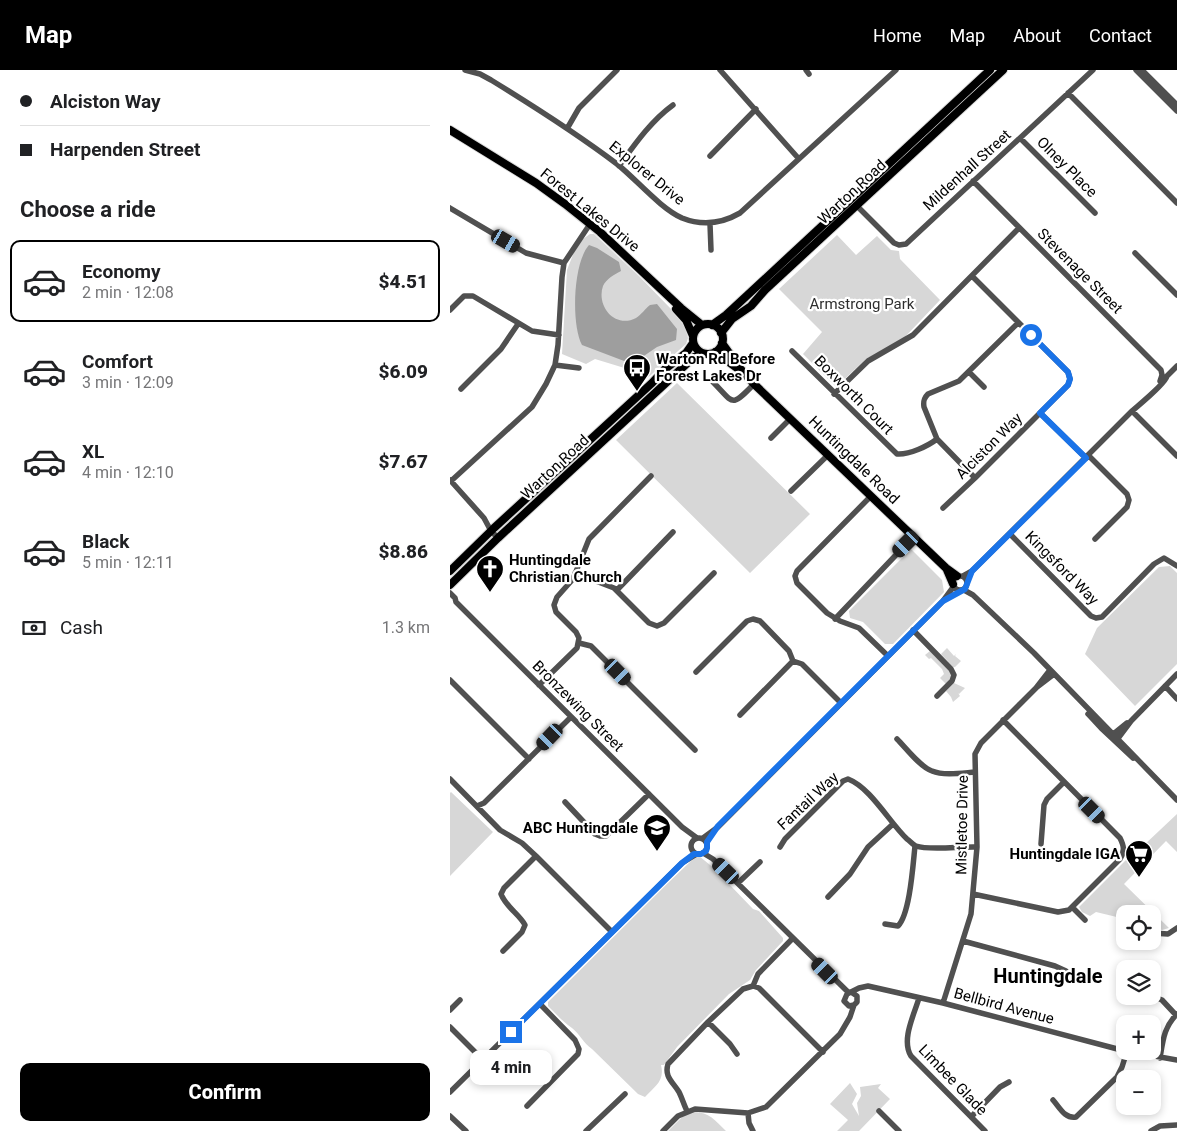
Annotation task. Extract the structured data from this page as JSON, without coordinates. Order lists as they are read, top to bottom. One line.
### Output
{"streets":{"main road":["Warton Road","Forest Lakes Drive","Huntingdale Road"],"street":["Olney Place","Mildenhall Street","Explorer Drive","Stevenage Street","Boxworth Court","Alciston Way","Kingsford Way","Bronzewing Street","Fantail Way","Mistletoe Drive","Bellbird Avenue","Limbee Glade"]},"crossings":[["Olney Place","Mildenhall Street"],["Mildenhall Street","Warton Road"],["Mildenhall Street","Stevenage Street"],["Warton Road","Forest Lakes Drive"],["Warton Road","Huntingdale Road"],["Forest Lakes Drive","Huntingdale Road"],["Bronzewing Street","Bellbird Avenue"],["Mistletoe Drive","Bellbird Avenue"],["Bellbird Avenue","Limbee Glade"]],"districts":["Huntingdale"],"parks":["Armstrong Park"],"places":{"bus stop":["Warton Rd Before Forest Lakes Dr"],"church":["Huntingdale Christian Church"],"school or university":["ABC Huntingdale"],"supermarket":["Huntingdale IGA"]},"page":{"header":"Map","nav":["Home","Map","About","Contact"],"banner":["Alciston Way","Harpenden Street"],"heading":"Choose a ride","list":[{"name":"Economy","note":"2 min · 12:08","value":"$4.51"},{"name":"Comfort","note":"3 min · 12:09","value":"$6.09"},{"name":"XL","note":"4 min · 12:10","value":"$7.67"},{"name":"Black","note":"5 min · 12:11","value":"$8.86"}],"pay":["Cash","1.3 km"],"map_buttons":["+","−"],"bubble":"4 min","buttons":"Confirm"}}
